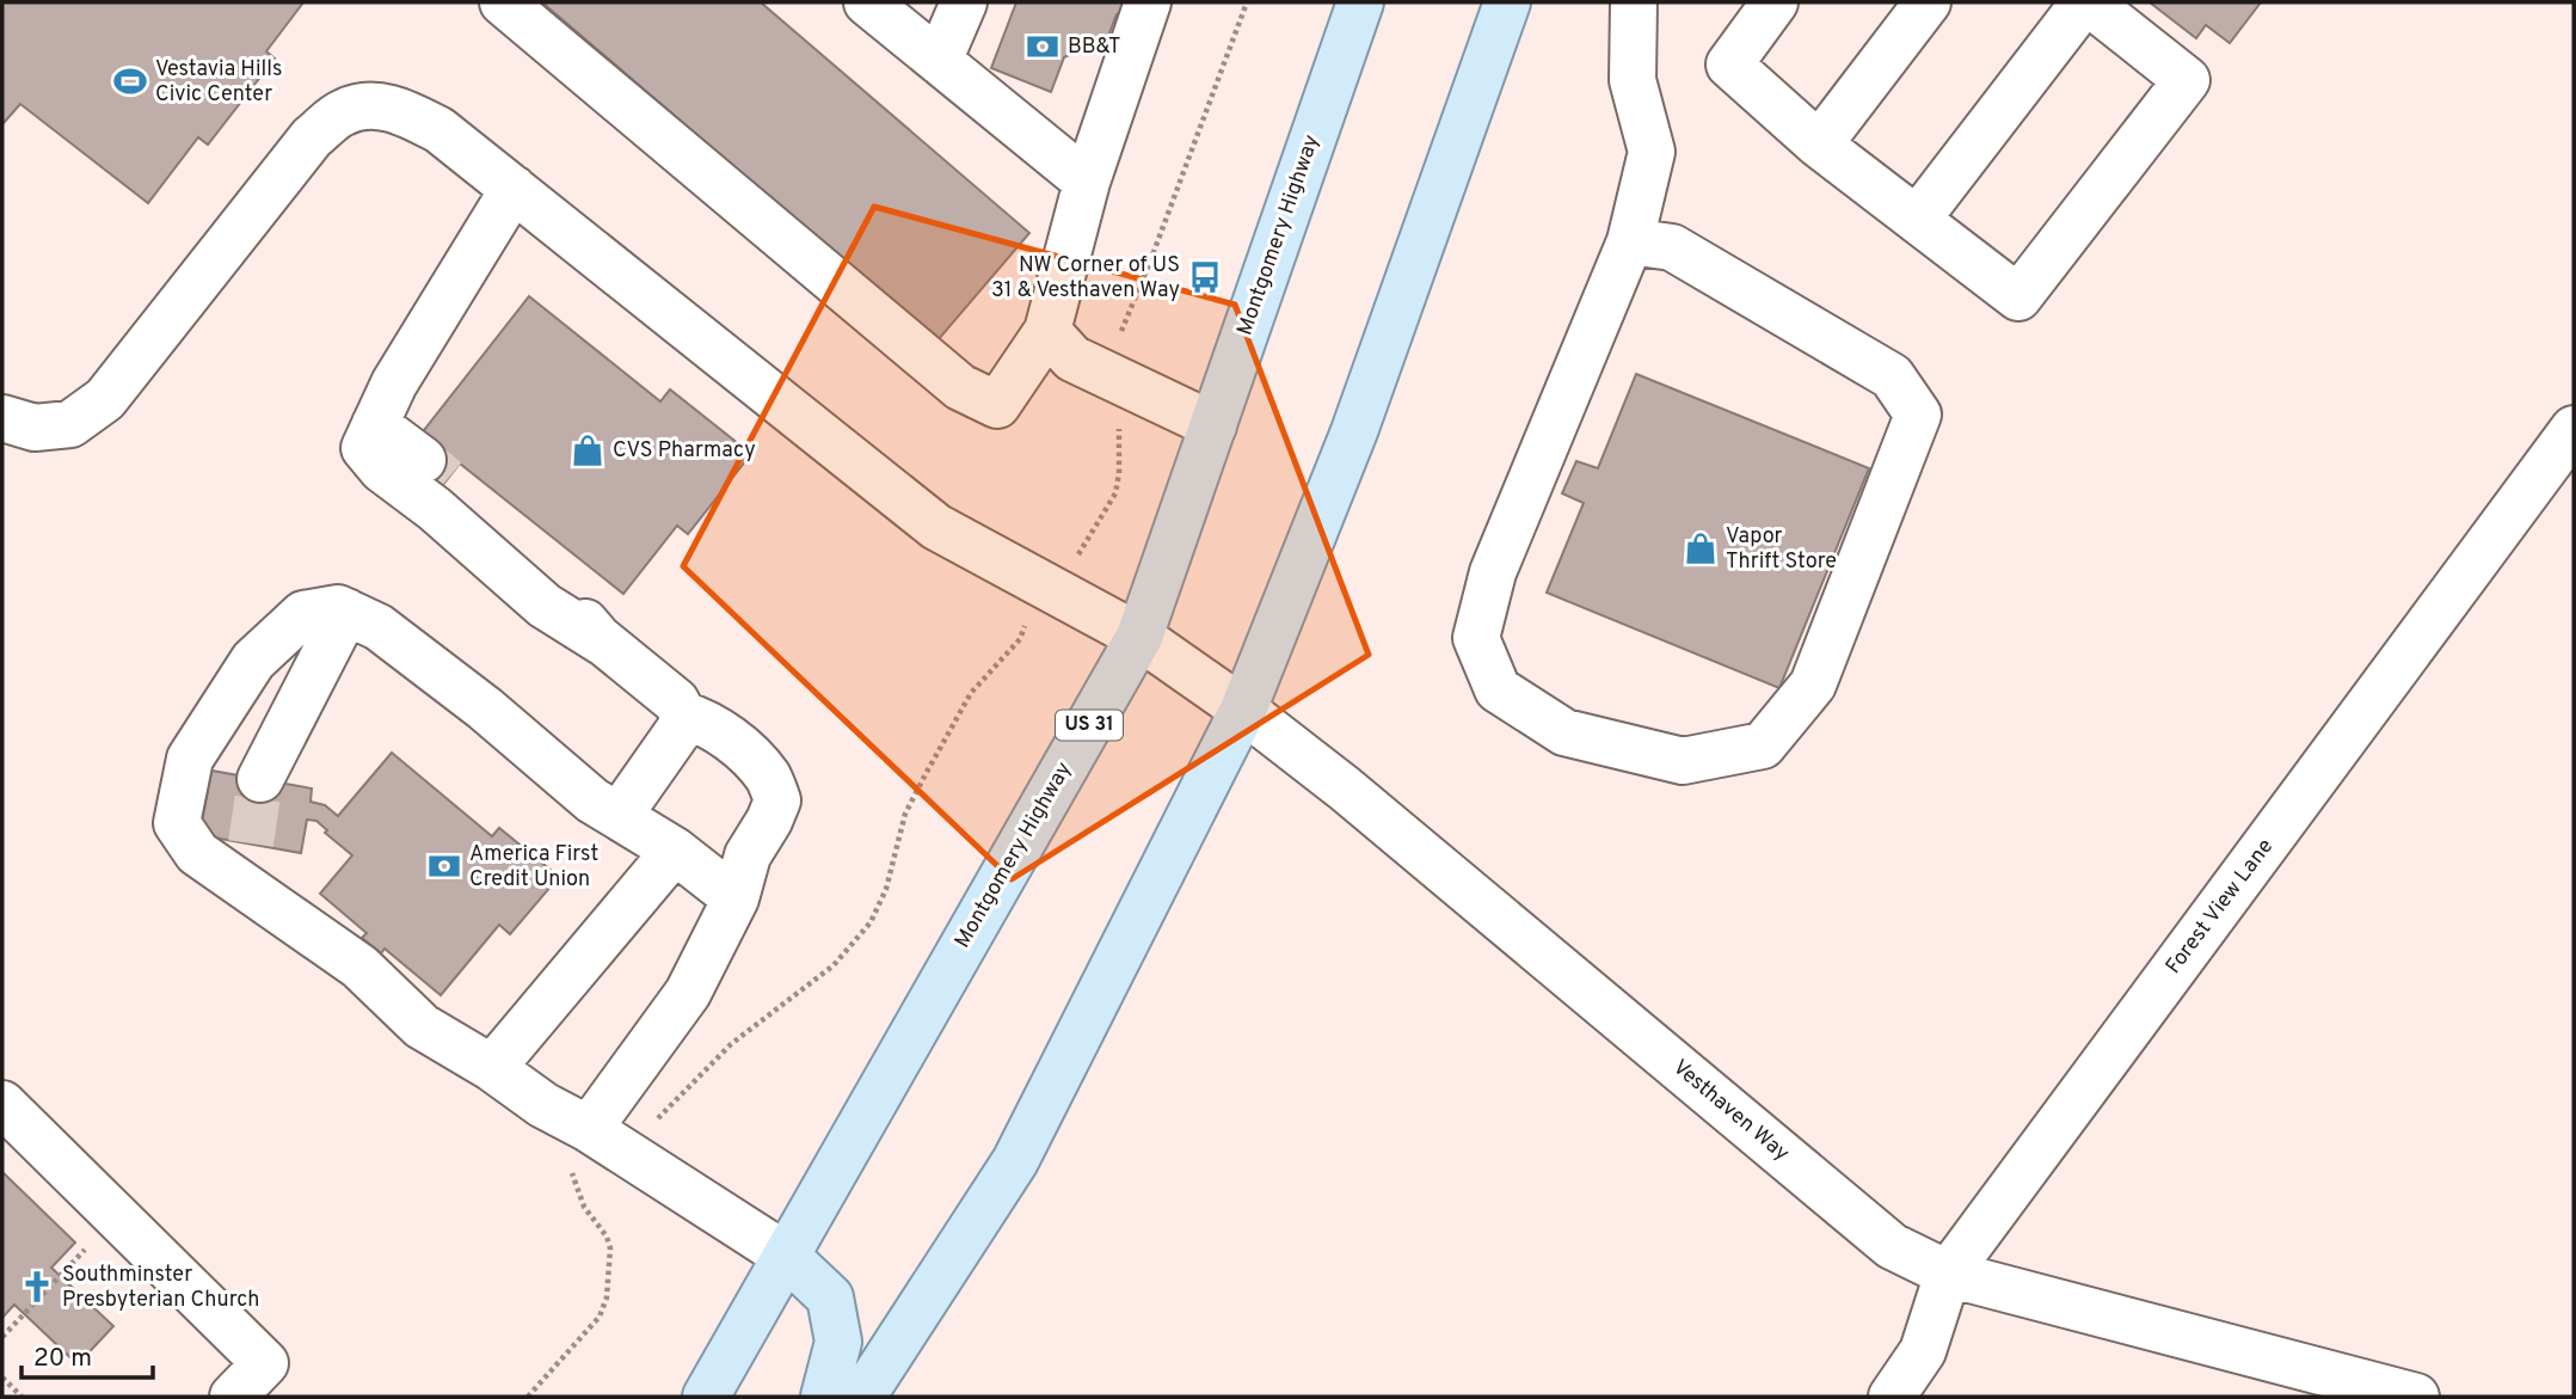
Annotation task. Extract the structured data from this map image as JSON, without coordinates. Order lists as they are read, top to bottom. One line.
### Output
{"streets":{"main road":["Montgomery Highway","US 31"],"street":["Forest View Lane","Vesthaven Way"]},"crossings":[["Montgomery Highway","Vesthaven Way"],["Forest View Lane","Vesthaven Way"]],"places":{"bank":["BB&T","America First Credit Union"],"sports":["Vestavia Hills Civic Center"],"bus stop":["NW Corner of US 31 & Vesthaven Way"],"shop":["CVS Pharmacy","Vapor Thrift Store"],"church":["Southminster Presbyterian Church"]},"scale_bar":"20 m"}
